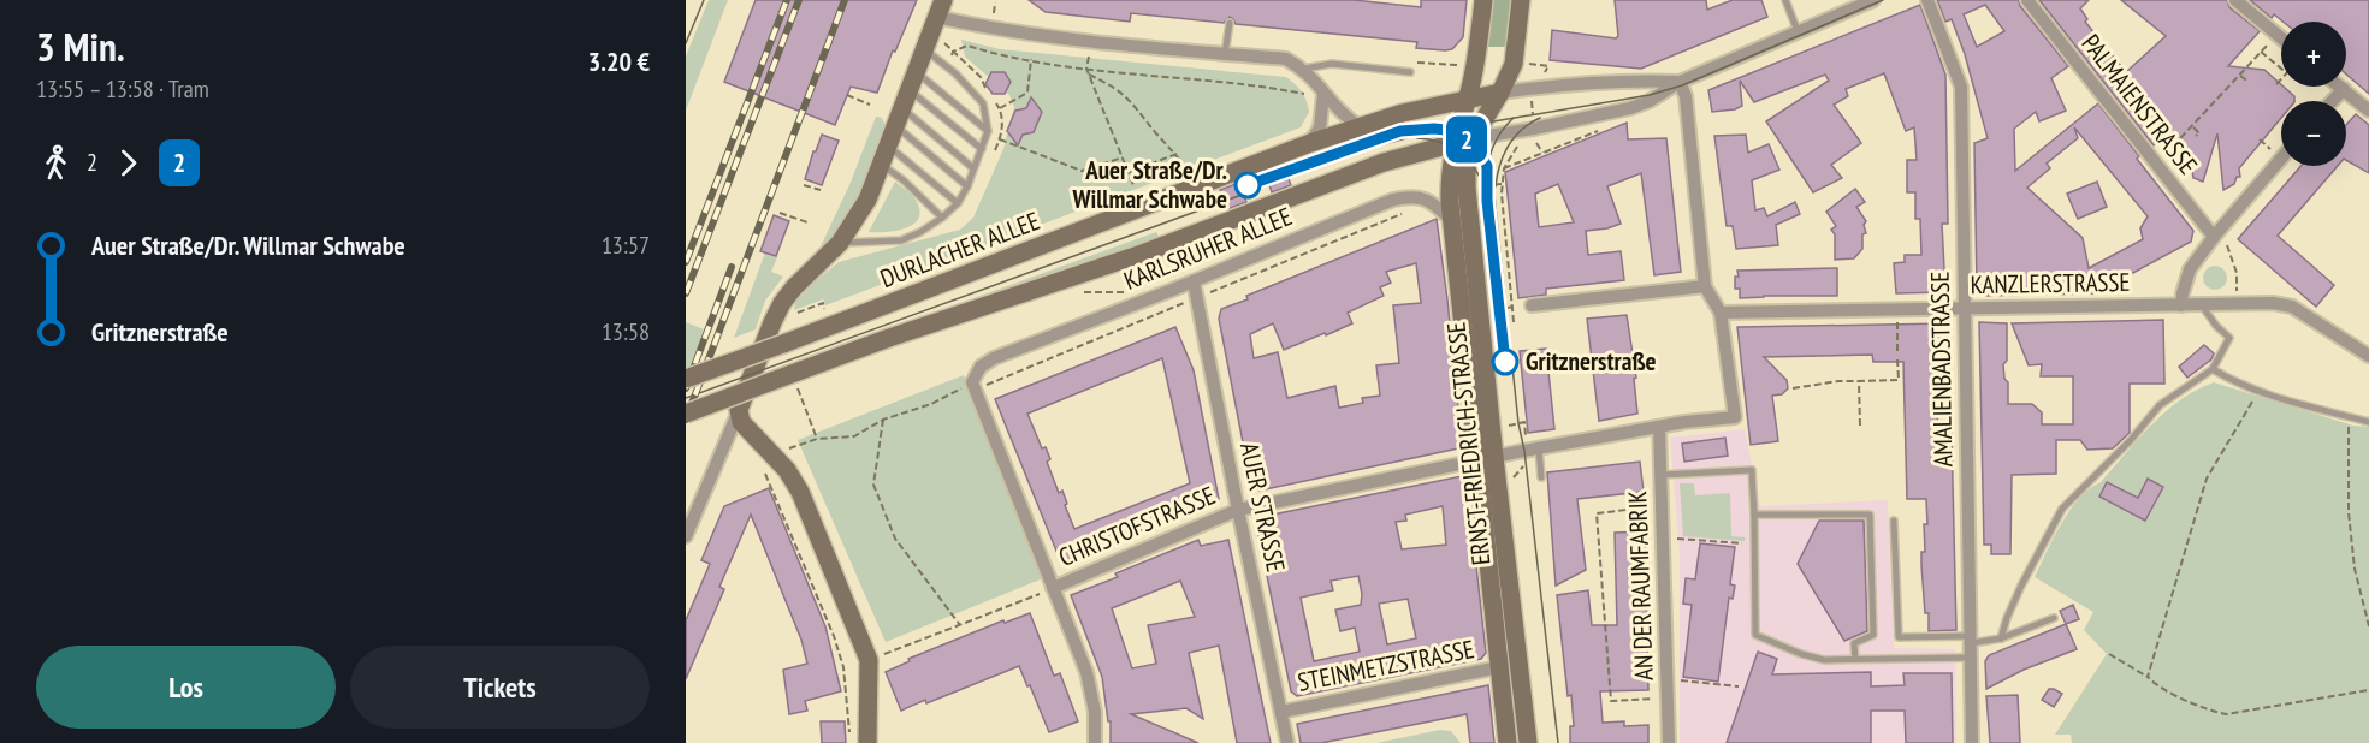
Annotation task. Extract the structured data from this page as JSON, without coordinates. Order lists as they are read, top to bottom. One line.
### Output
{"streets":{"main road":["DURLACHER ALLEE","ERNST-FRIEDRICH-STRASSE"],"street":["PALMAIENSTRASSE","KARLSRUHER ALLEE","KANZLERSTRASSE","AMALIENBADSTRASSE","AUER STRASSE","CHRISTOFSTRASSE","AN DER RAUMFABRIK","STEINMETZSTRASSE"]},"crossings":[["KARLSRUHER ALLEE","ERNST-FRIEDRICH-STRASSE"],["KARLSRUHER ALLEE","AUER STRASSE"],["KANZLERSTRASSE","AMALIENBADSTRASSE"],["ERNST-FRIEDRICH-STRASSE","CHRISTOFSTRASSE"],["ERNST-FRIEDRICH-STRASSE","STEINMETZSTRASSE"],["AUER STRASSE","CHRISTOFSTRASSE"],["AUER STRASSE","STEINMETZSTRASSE"]],"places":["Auer Straße/Dr. Willmar Schwabe","Gritznerstraße"],"lines":["tram line 2"],"page":{"heading":["3 Min.","13:55 – 13:58 · Tram","3.20 €"],"on_map":"2","map_buttons":["+","−"],"legs":["2","2"],"list":[{"name":"Auer Straße/Dr. Willmar Schwabe","value":"13:57"},{"name":"Gritznerstraße","value":"13:58"}],"buttons":["Los","Tickets"]}}
